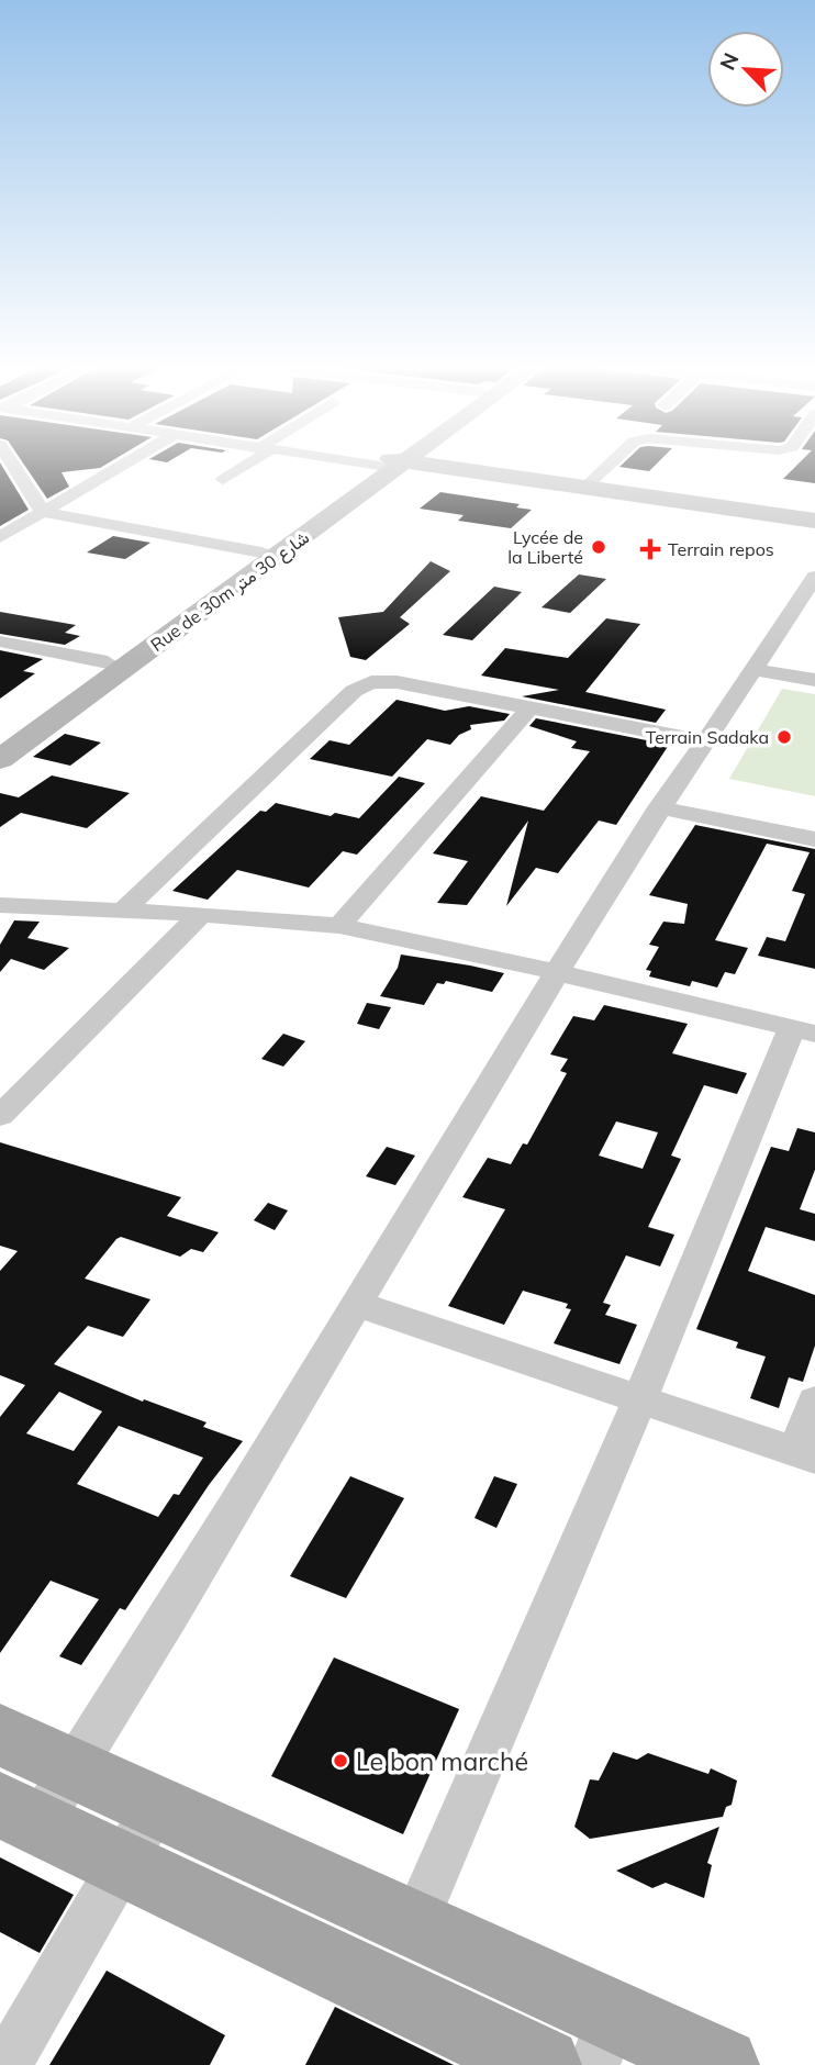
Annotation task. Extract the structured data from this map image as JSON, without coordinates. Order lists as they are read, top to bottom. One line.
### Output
{"streets":{"street":["Rue de 30m شارع 30 متر"]},"places":{"other":["Lycée de la Liberté","Terrain Sadaka","Le bon marché"],"health":["Terrain repos"]},"north":"top left"}
